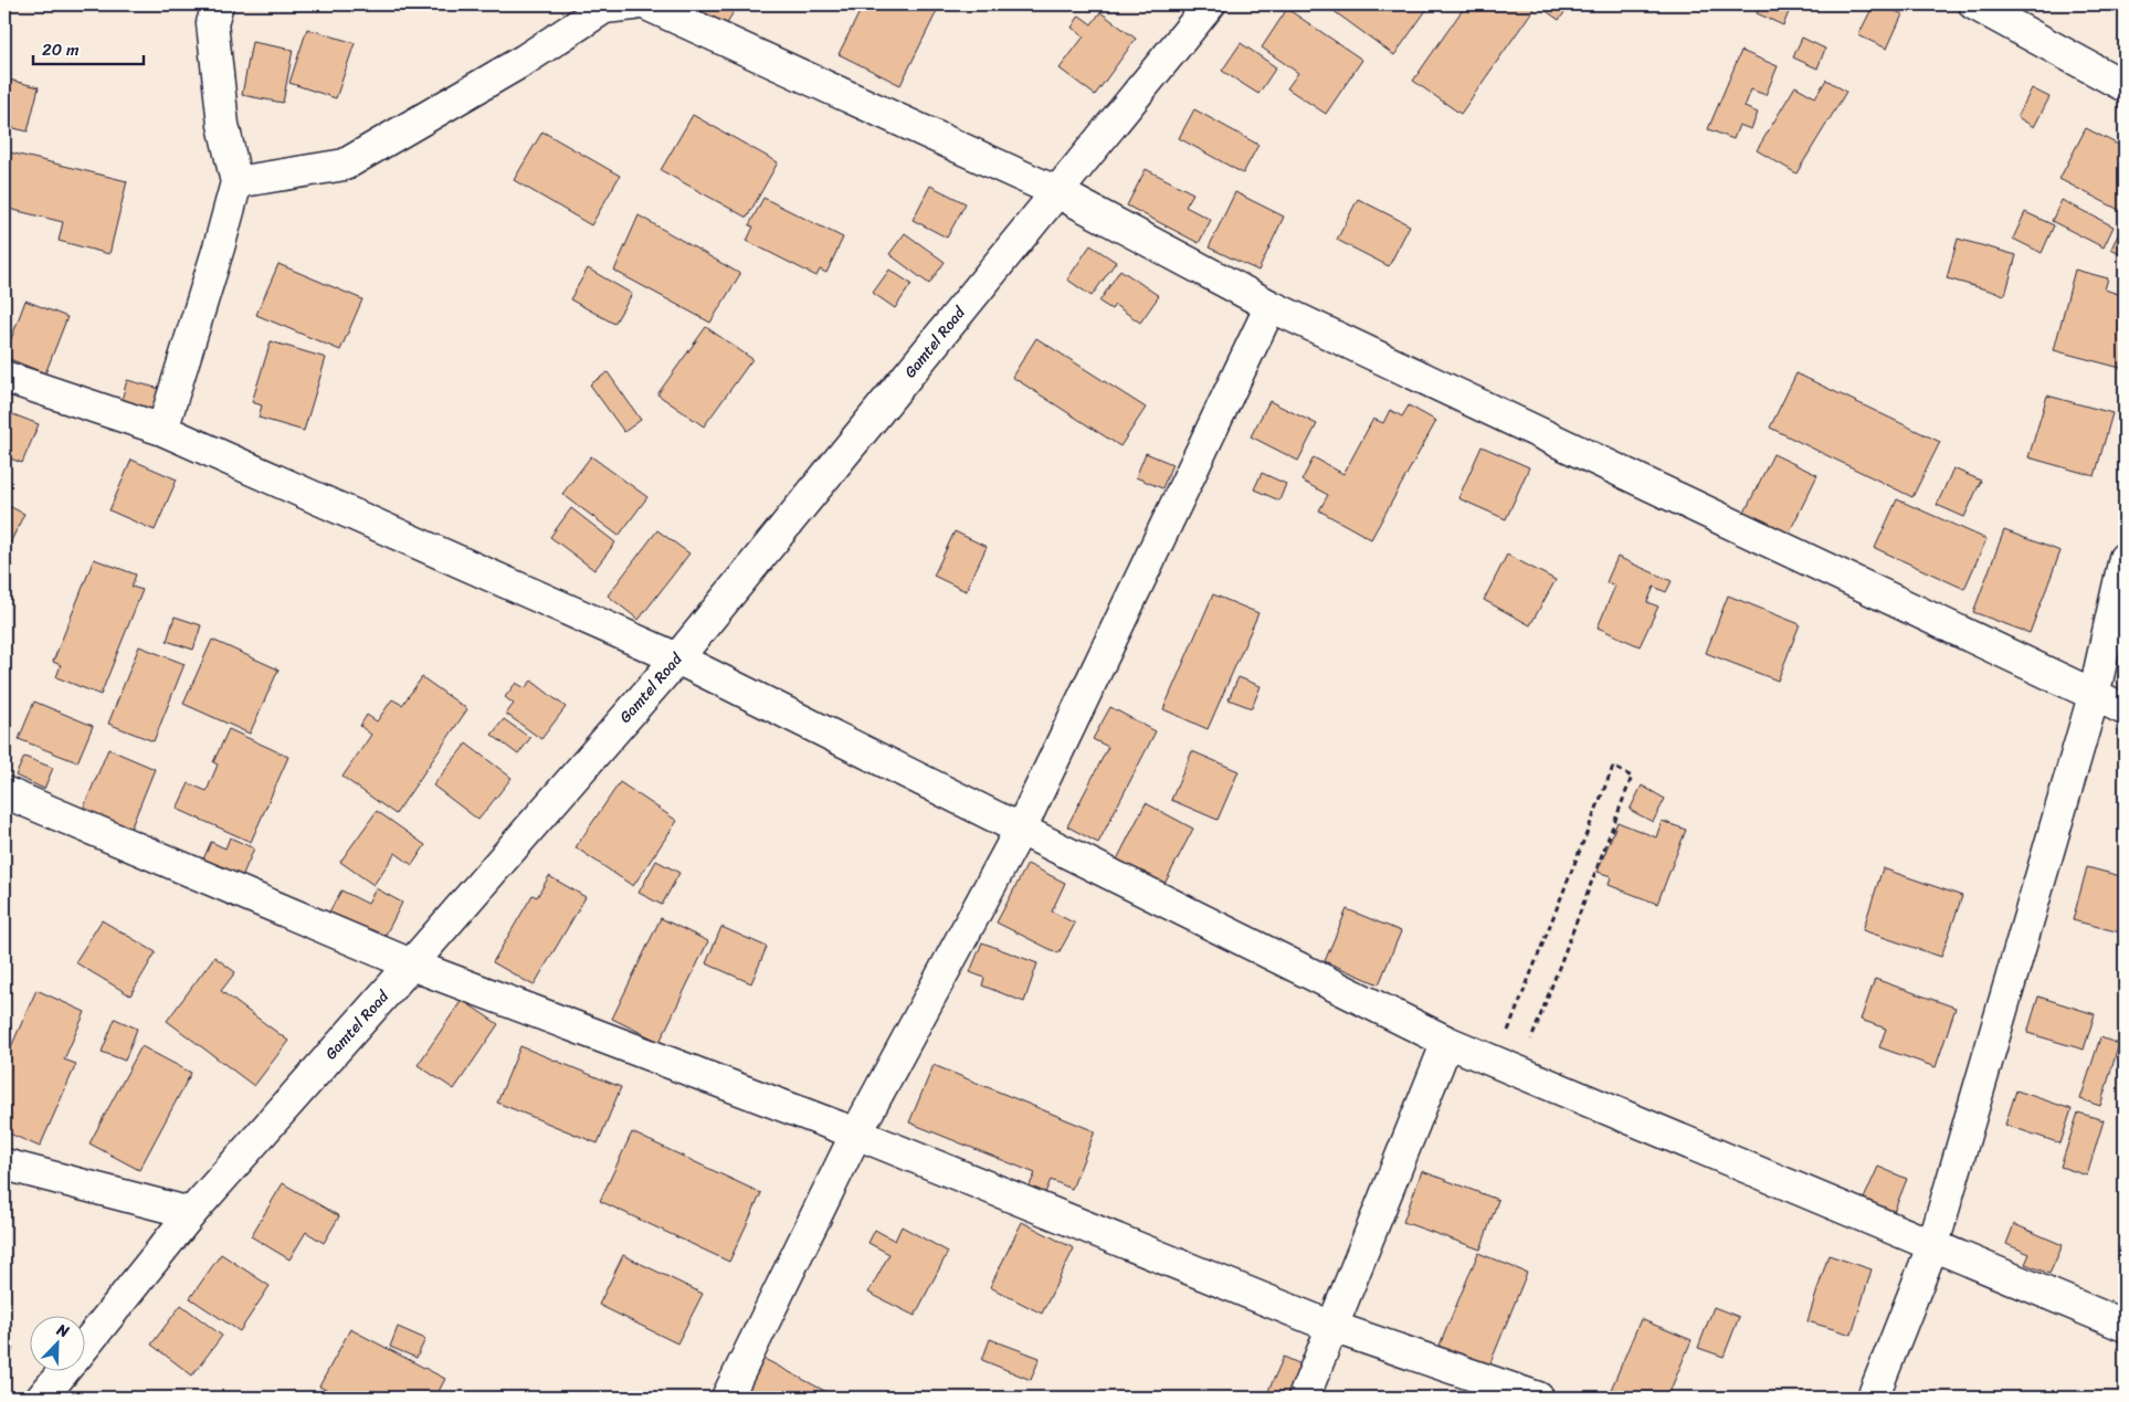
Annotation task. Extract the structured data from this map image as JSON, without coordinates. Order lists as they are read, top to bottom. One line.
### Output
{"streets":{"street":["Gamtel Road"]},"scale_bar":"20 m","north":"top right"}
